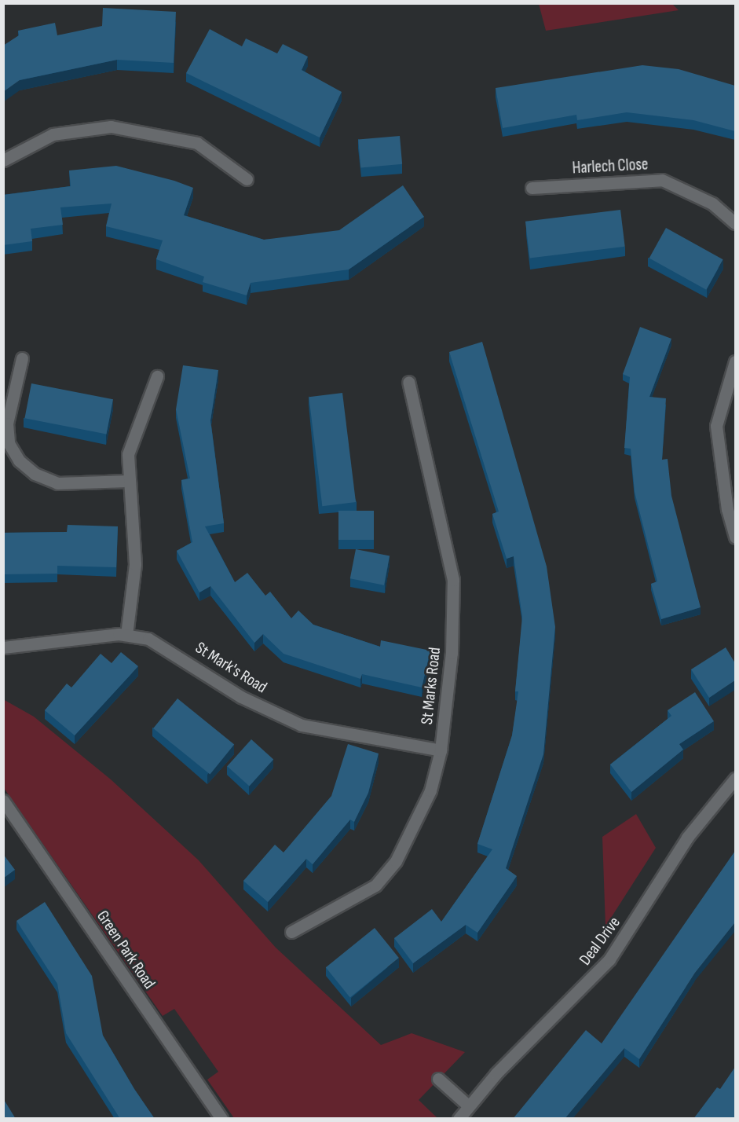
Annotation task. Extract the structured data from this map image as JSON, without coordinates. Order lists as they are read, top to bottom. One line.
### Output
{"streets":{"street":["Harlech Close","St Mark's Road","St Marks Road","Deal Drive","Green Park Road"]},"crossings":[["St Mark's Road","St Marks Road"]]}
